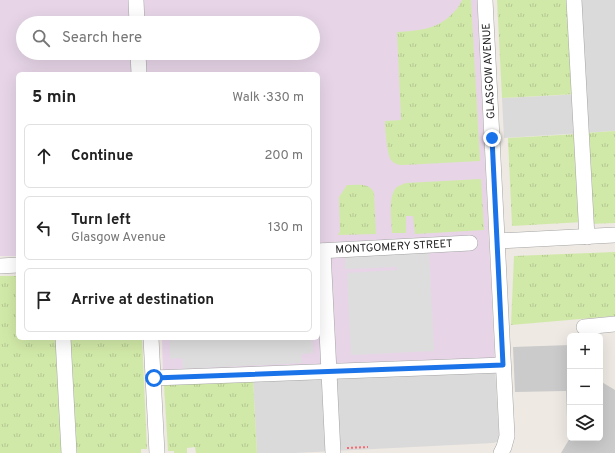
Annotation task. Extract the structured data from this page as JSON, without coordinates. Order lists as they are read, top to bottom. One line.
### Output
{"streets":{"street":["GLASGOW AVENUE","MONTGOMERY STREET"]},"page":{"search":"Search here","heading":["5 min","Walk · 330 m"],"list":[["Continue","200 m"],["Turn left","Glasgow Avenue","130 m"],"Arrive at destination"],"map_buttons":["+","−"]}}
